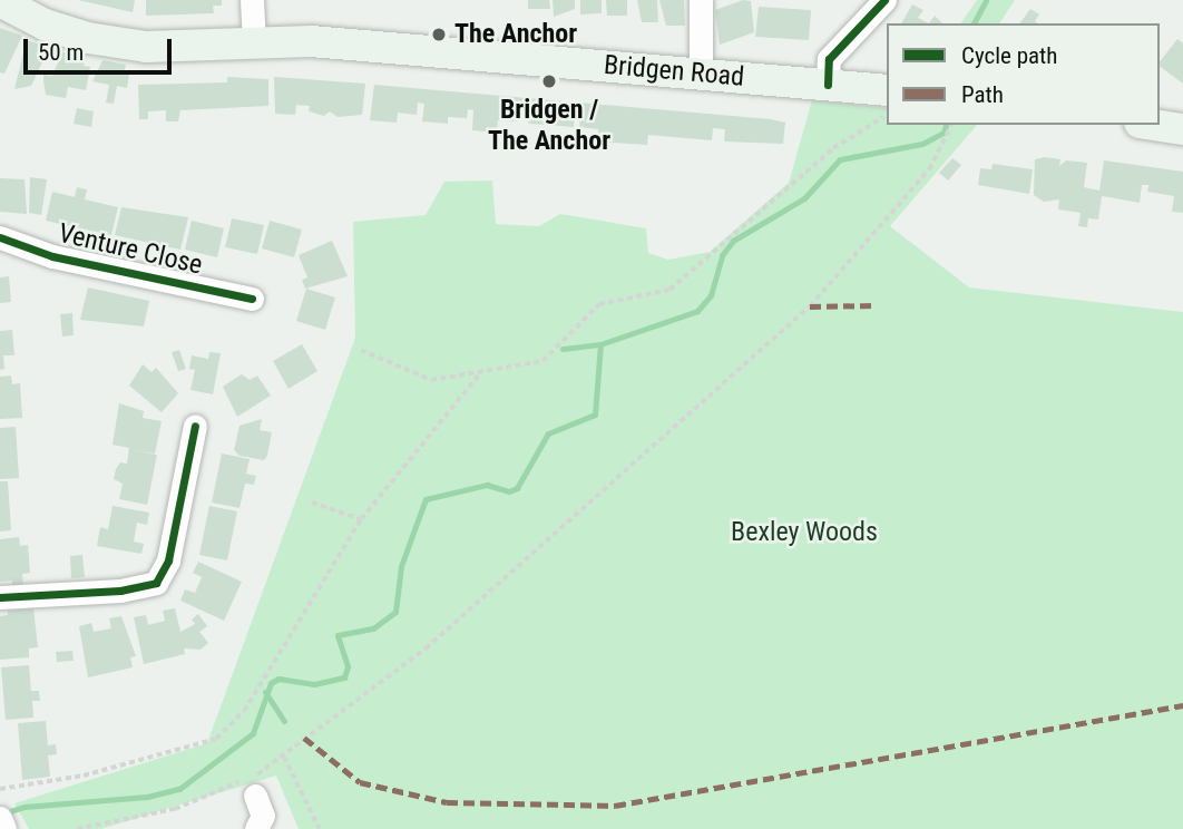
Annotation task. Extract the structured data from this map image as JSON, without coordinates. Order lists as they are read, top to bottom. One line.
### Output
{"streets":{"main road":["Bridgen Road"],"street":["Venture Close"]},"parks":["Bexley Woods"],"places":["The Anchor","Bridgen / The Anchor"],"legend":["Cycle path","Path"],"scale_bar":"50 m"}
